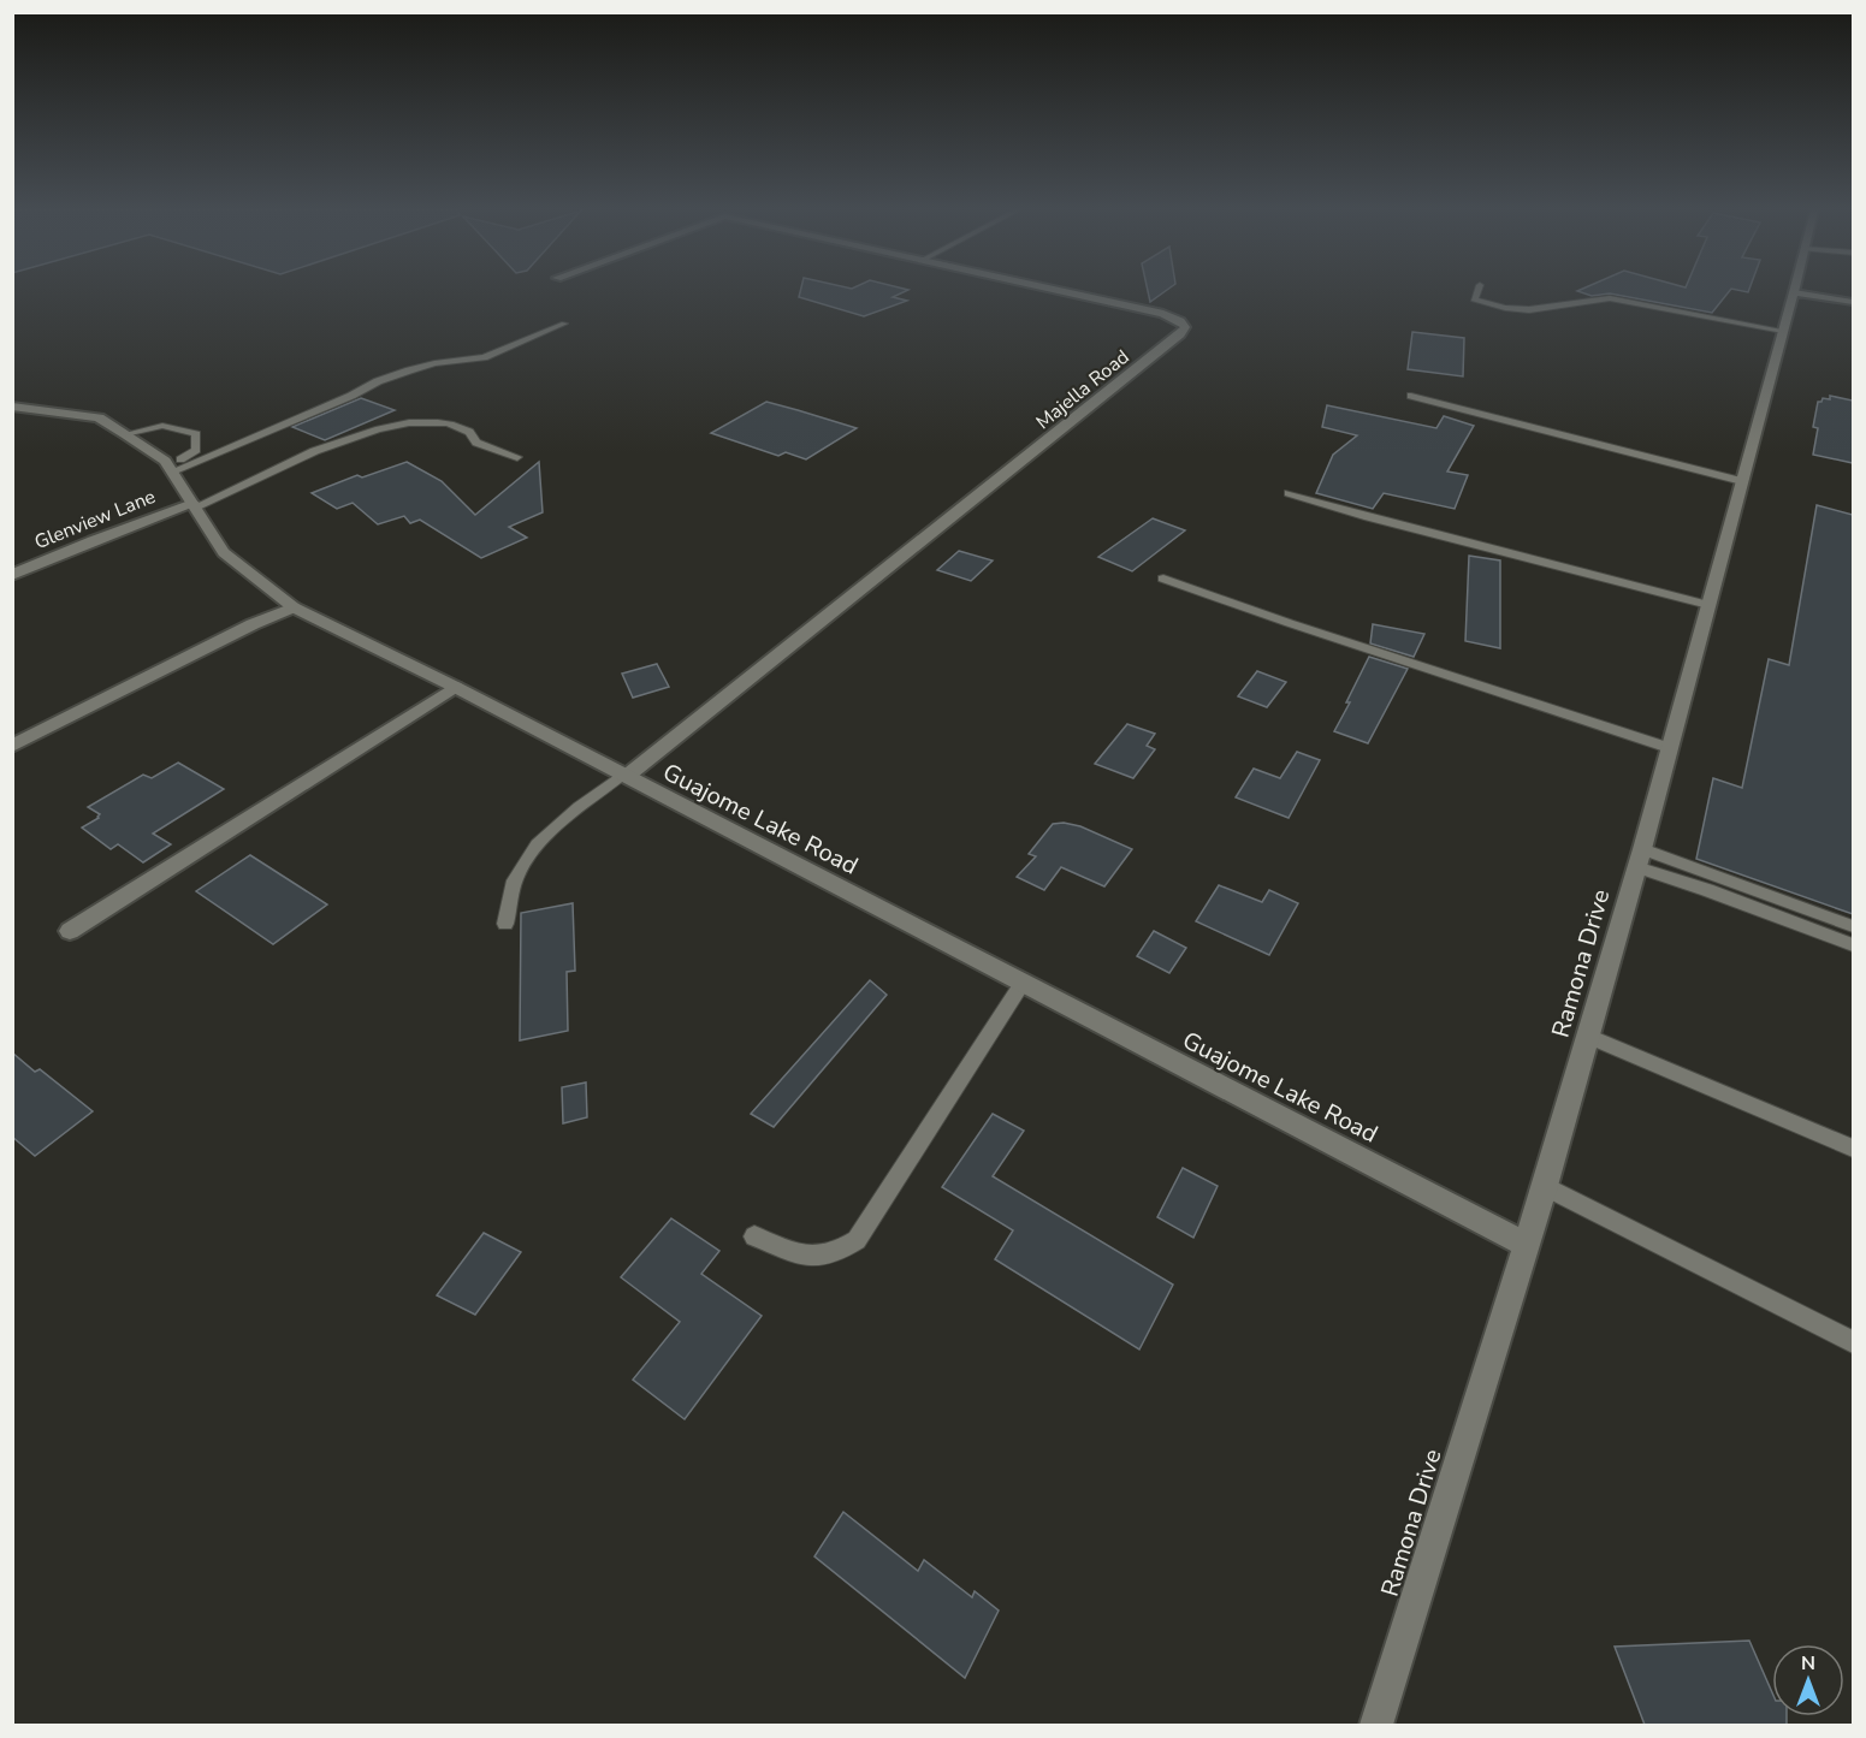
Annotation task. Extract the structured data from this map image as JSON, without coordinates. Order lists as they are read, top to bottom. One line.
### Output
{"streets":{"street":["Majella Road","Glenview Lane","Guajome Lake Road","Ramona Drive"]},"crossings":[["Majella Road","Guajome Lake Road"],["Glenview Lane","Guajome Lake Road"],["Guajome Lake Road","Ramona Drive"]],"north":"top"}
